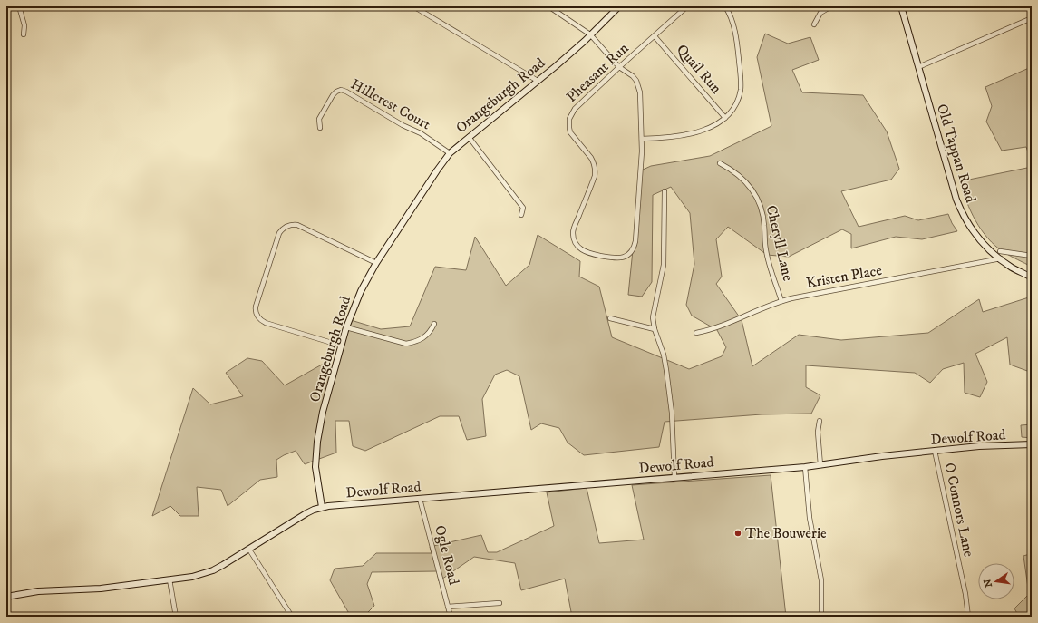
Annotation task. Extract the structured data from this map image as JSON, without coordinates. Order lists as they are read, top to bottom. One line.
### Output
{"streets":{"main road":["Orangeburgh Road","Old Tappan Road","Dewolf Road"],"street":["Quail Run","Pheasant Run","Hillcrest Court","Cheryll Lane","Kristen Place","O Connors Lane","Ogle Road"]},"crossings":[["Quail Run","Pheasant Run"],["Pheasant Run","Orangeburgh Road"],["Orangeburgh Road","Hillcrest Court"],["Orangeburgh Road","Dewolf Road"],["Old Tappan Road","Kristen Place"],["Cheryll Lane","Kristen Place"],["Dewolf Road","O Connors Lane"],["Dewolf Road","Ogle Road"]],"places":["The Bouwerie"],"north":"left"}
